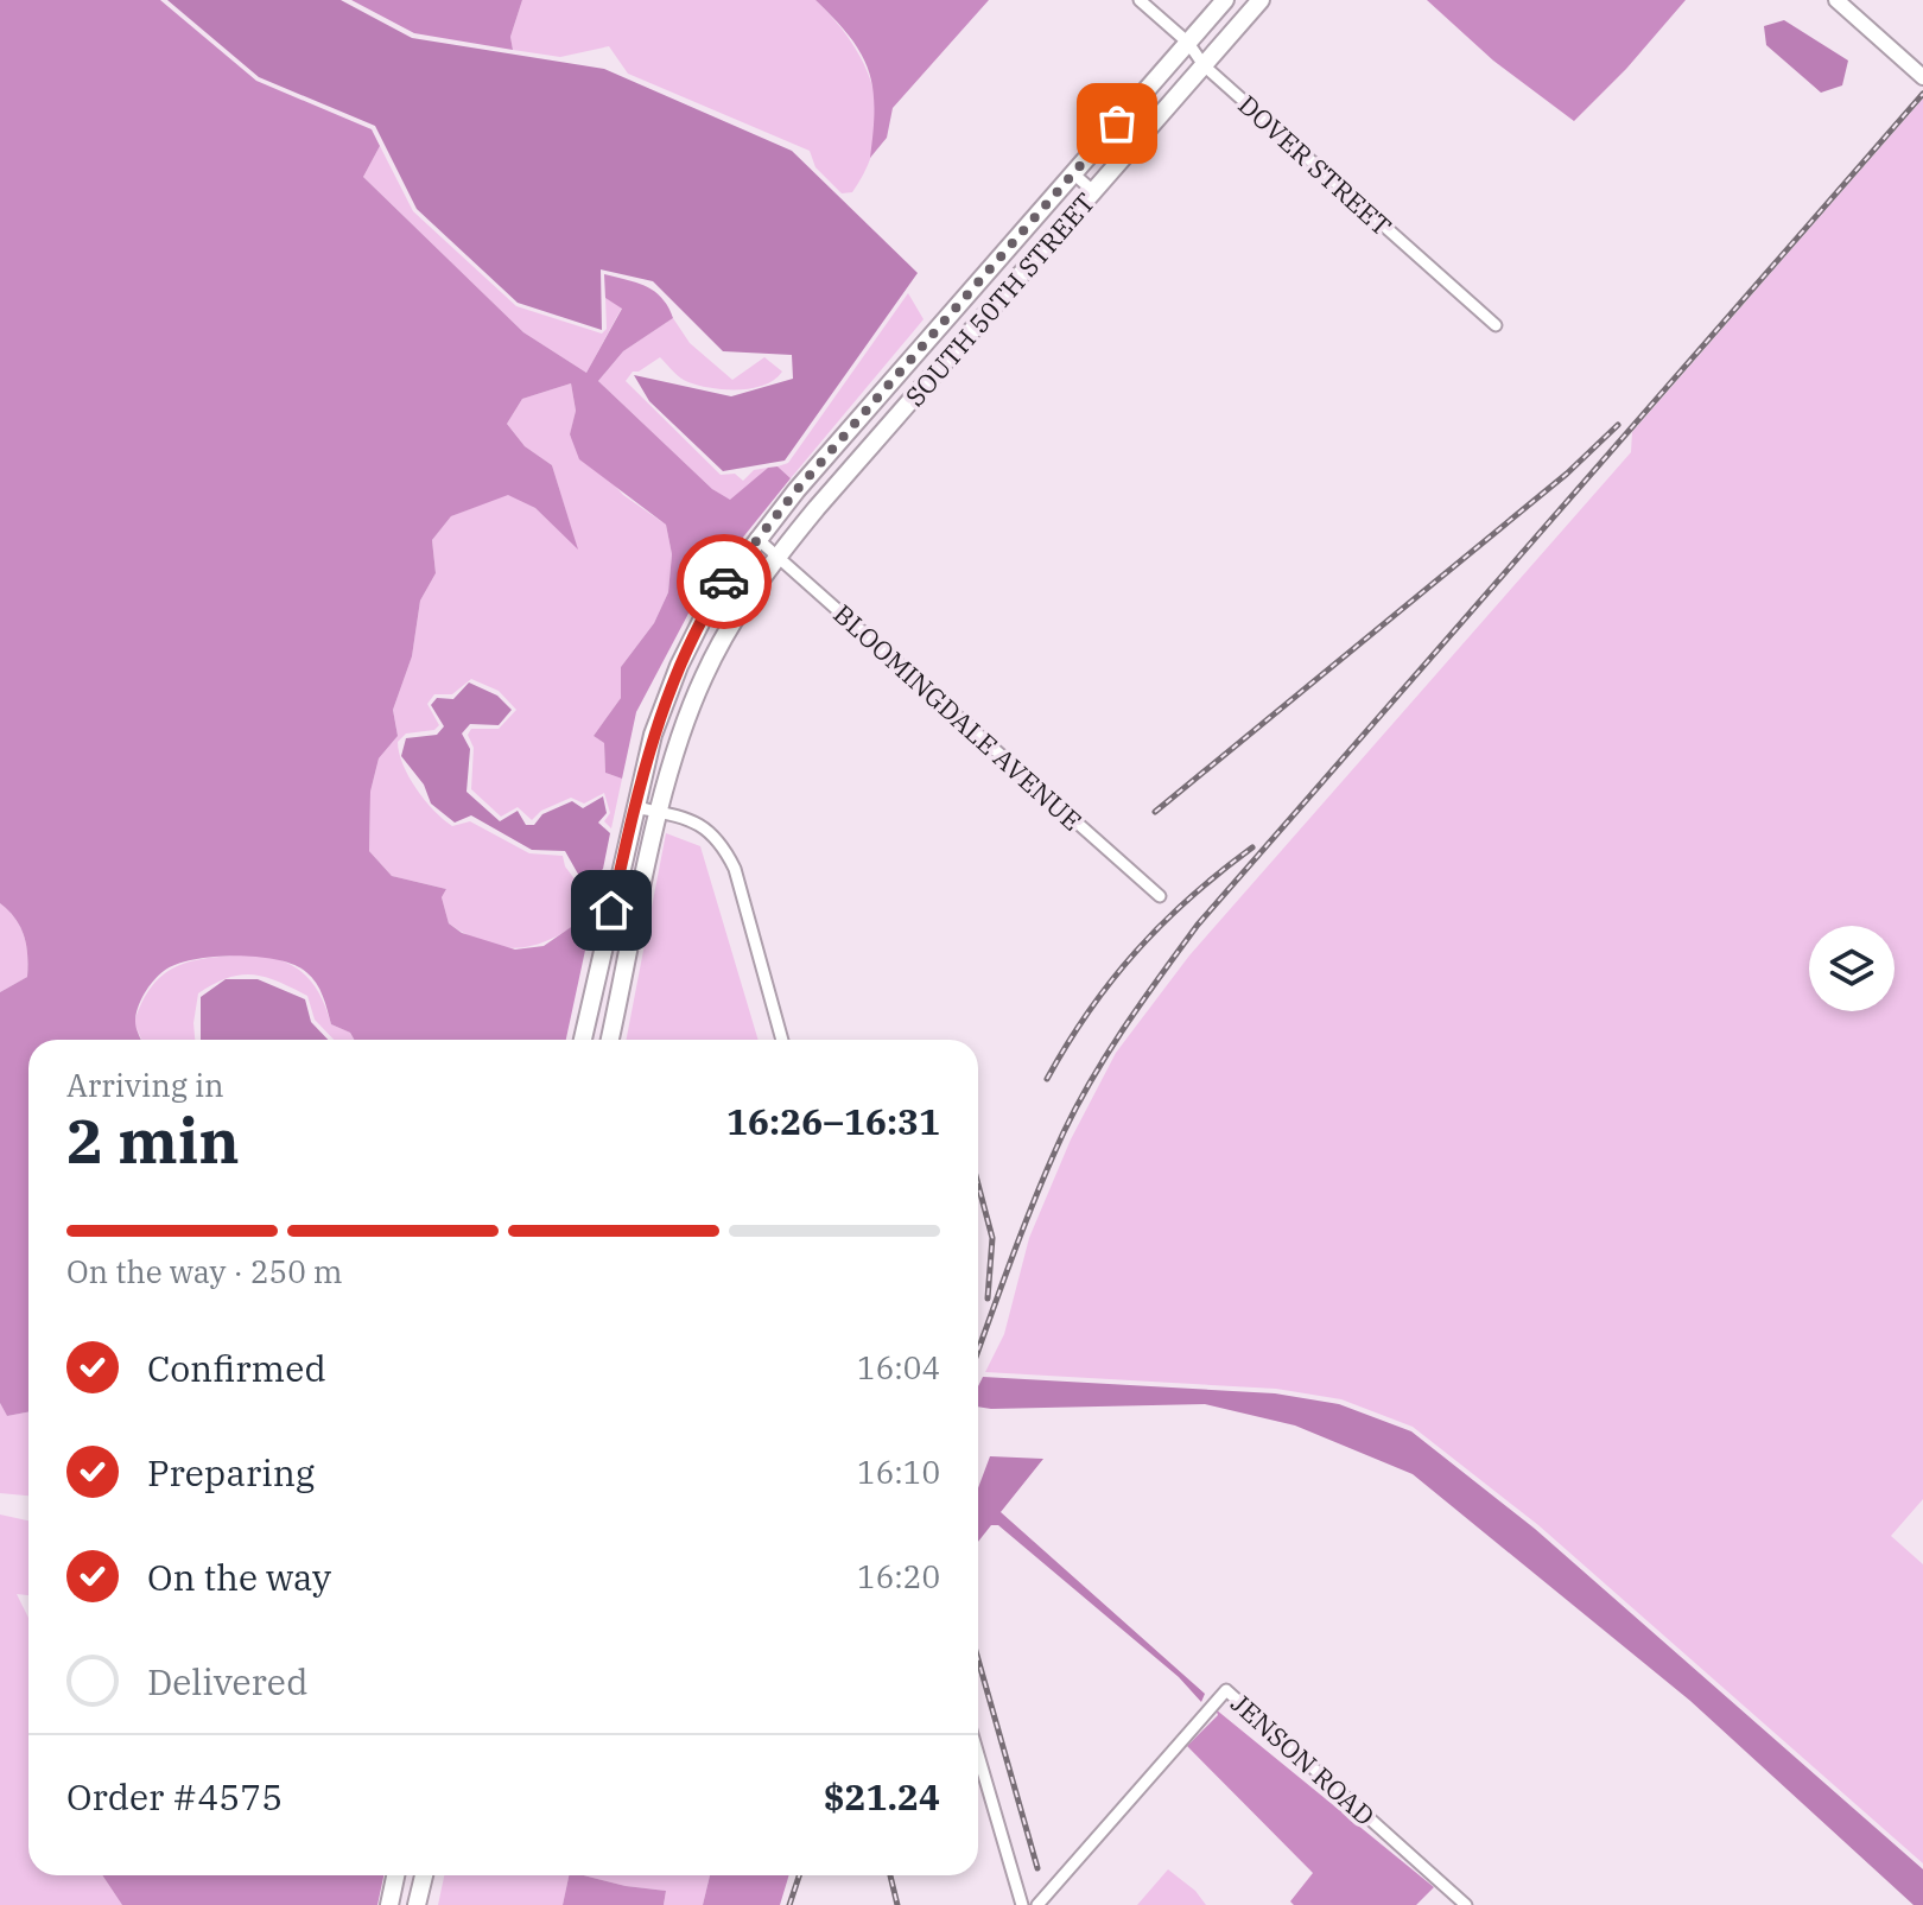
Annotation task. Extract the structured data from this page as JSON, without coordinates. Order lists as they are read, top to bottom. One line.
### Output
{"streets":{"main road":["SOUTH 50TH STREET"],"street":["DOVER STREET","BLOOMINGDALE AVENUE","JENSON ROAD"]},"crossings":[["DOVER STREET","SOUTH 50TH STREET"],["SOUTH 50TH STREET","BLOOMINGDALE AVENUE"]],"page":{"heading":["2 min","Arriving in","16:26–16:31"],"panel":["Order #4575","$21.24"],"bar":"On the way · 250 m","list":[["Confirmed","16:04"],["Preparing","16:10"],["On the way","16:20"],"Delivered"]}}
